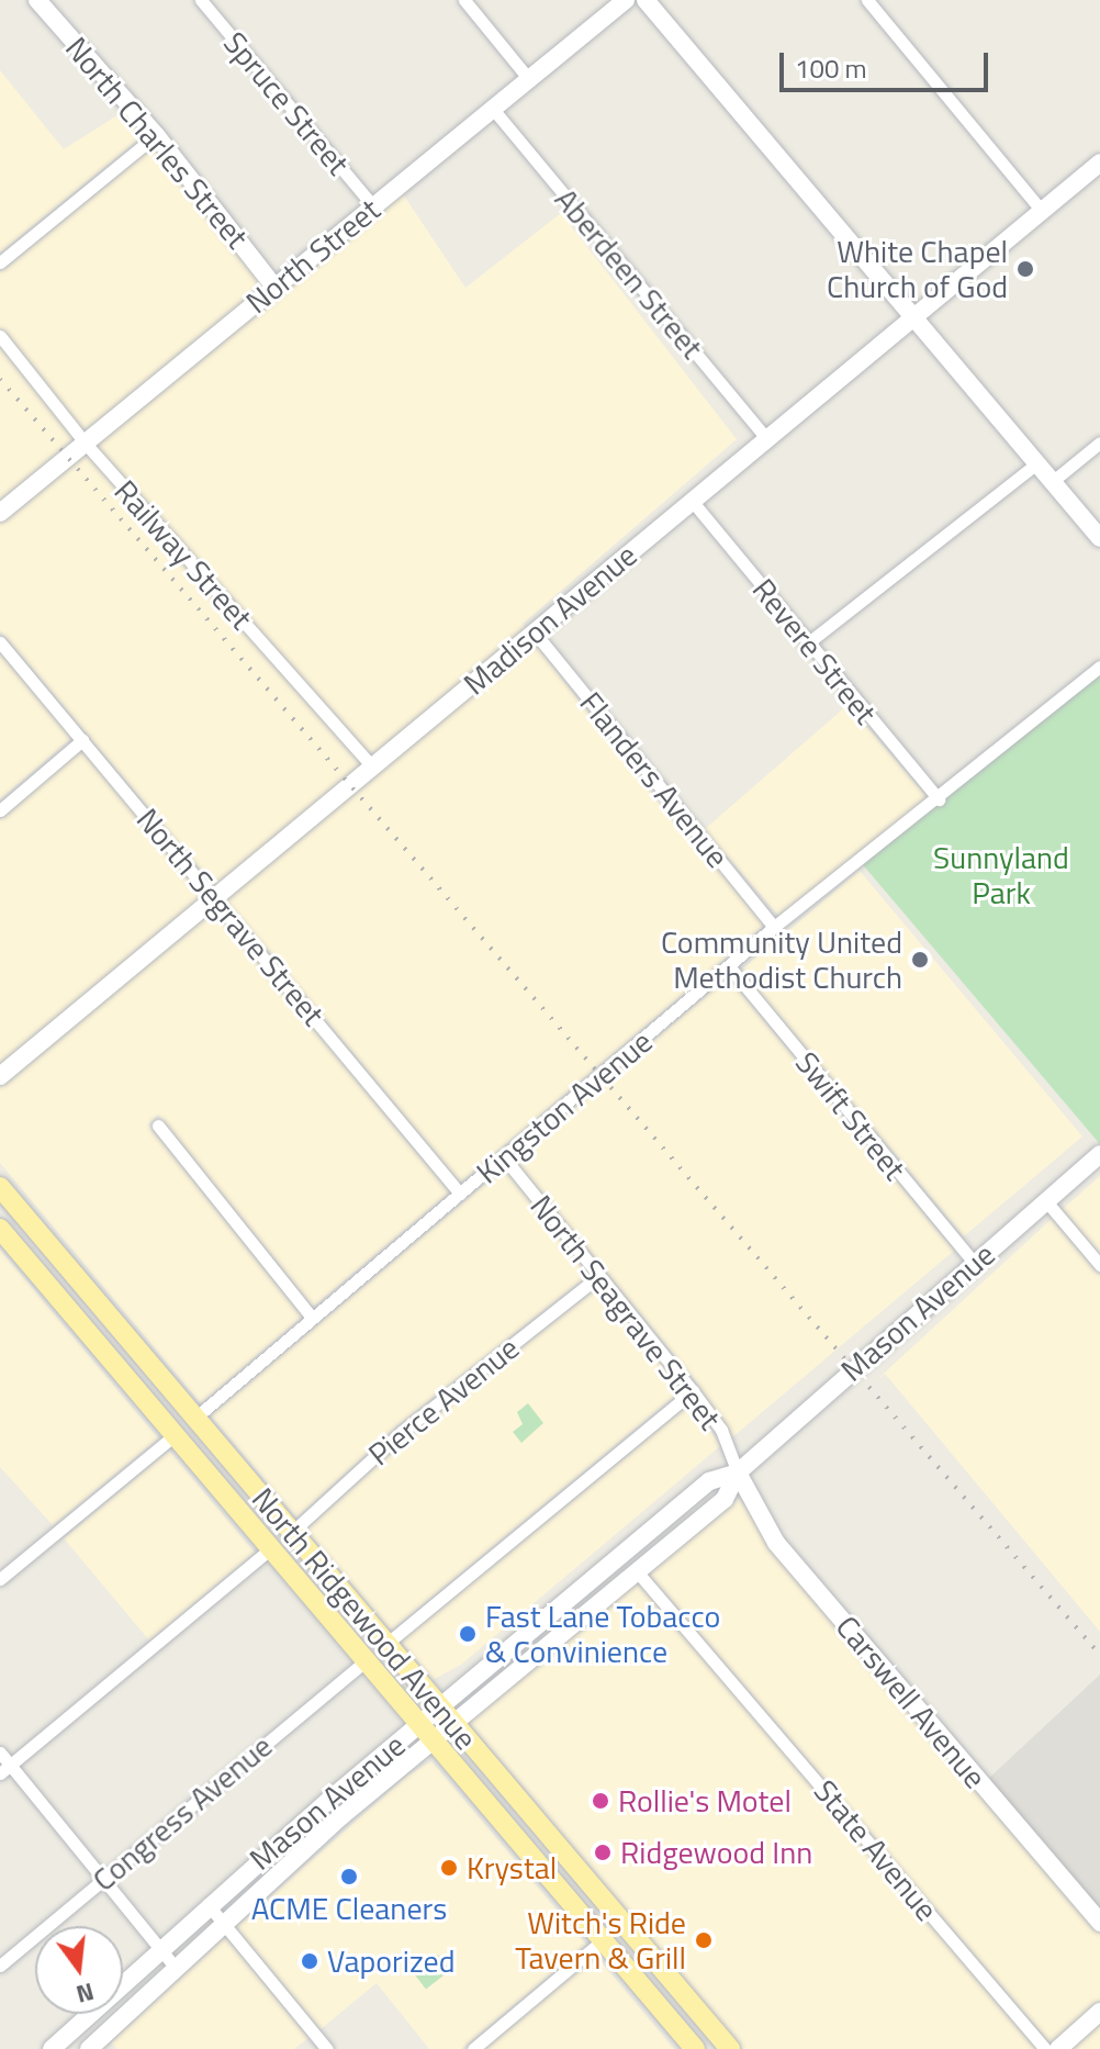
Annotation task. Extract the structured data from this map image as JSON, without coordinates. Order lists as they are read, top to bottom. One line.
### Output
{"streets":{"main road":["North Ridgewood Avenue"],"street":["Spruce Street","North Charles Street","North Street","Aberdeen Street","Railway Street","Madison Avenue","Revere Street","Flanders Avenue","North Segrave Street","Kingston Avenue","Swift Street","North Seagrave Street","Mason Avenue","Pierce Avenue","Carswell Avenue","Congress Avenue","State Avenue"]},"crossings":[["Spruce Street","North Street"],["North Charles Street","North Street"],["North Street","Aberdeen Street"],["North Street","Railway Street"],["Aberdeen Street","Madison Avenue"],["Railway Street","Madison Avenue"],["Madison Avenue","Revere Street"],["Madison Avenue","Flanders Avenue"],["Madison Avenue","North Segrave Street"],["Revere Street","Kingston Avenue"],["Flanders Avenue","Kingston Avenue"],["North Segrave Street","Kingston Avenue"],["Kingston Avenue","Swift Street"],["Kingston Avenue","North Seagrave Street"],["Kingston Avenue","North Ridgewood Avenue"],["Swift Street","Mason Avenue"],["North Seagrave Street","Mason Avenue"],["North Seagrave Street","Pierce Avenue"],["North Seagrave Street","Carswell Avenue"],["Mason Avenue","North Ridgewood Avenue"],["Mason Avenue","Carswell Avenue"],["Mason Avenue","State Avenue"],["Pierce Avenue","North Ridgewood Avenue"],["North Ridgewood Avenue","Congress Avenue"]],"parks":["Sunnyland Park"],"places":["White Chapel Church of God","Community United Methodist Church","Fast Lane Tobacco & Convinience","Rollie's Motel","Ridgewood Inn","Krystal","ACME Cleaners","Witch's Ride Tavern & Grill","Vaporized"],"scale_bar":"100 m","north":"bottom"}
